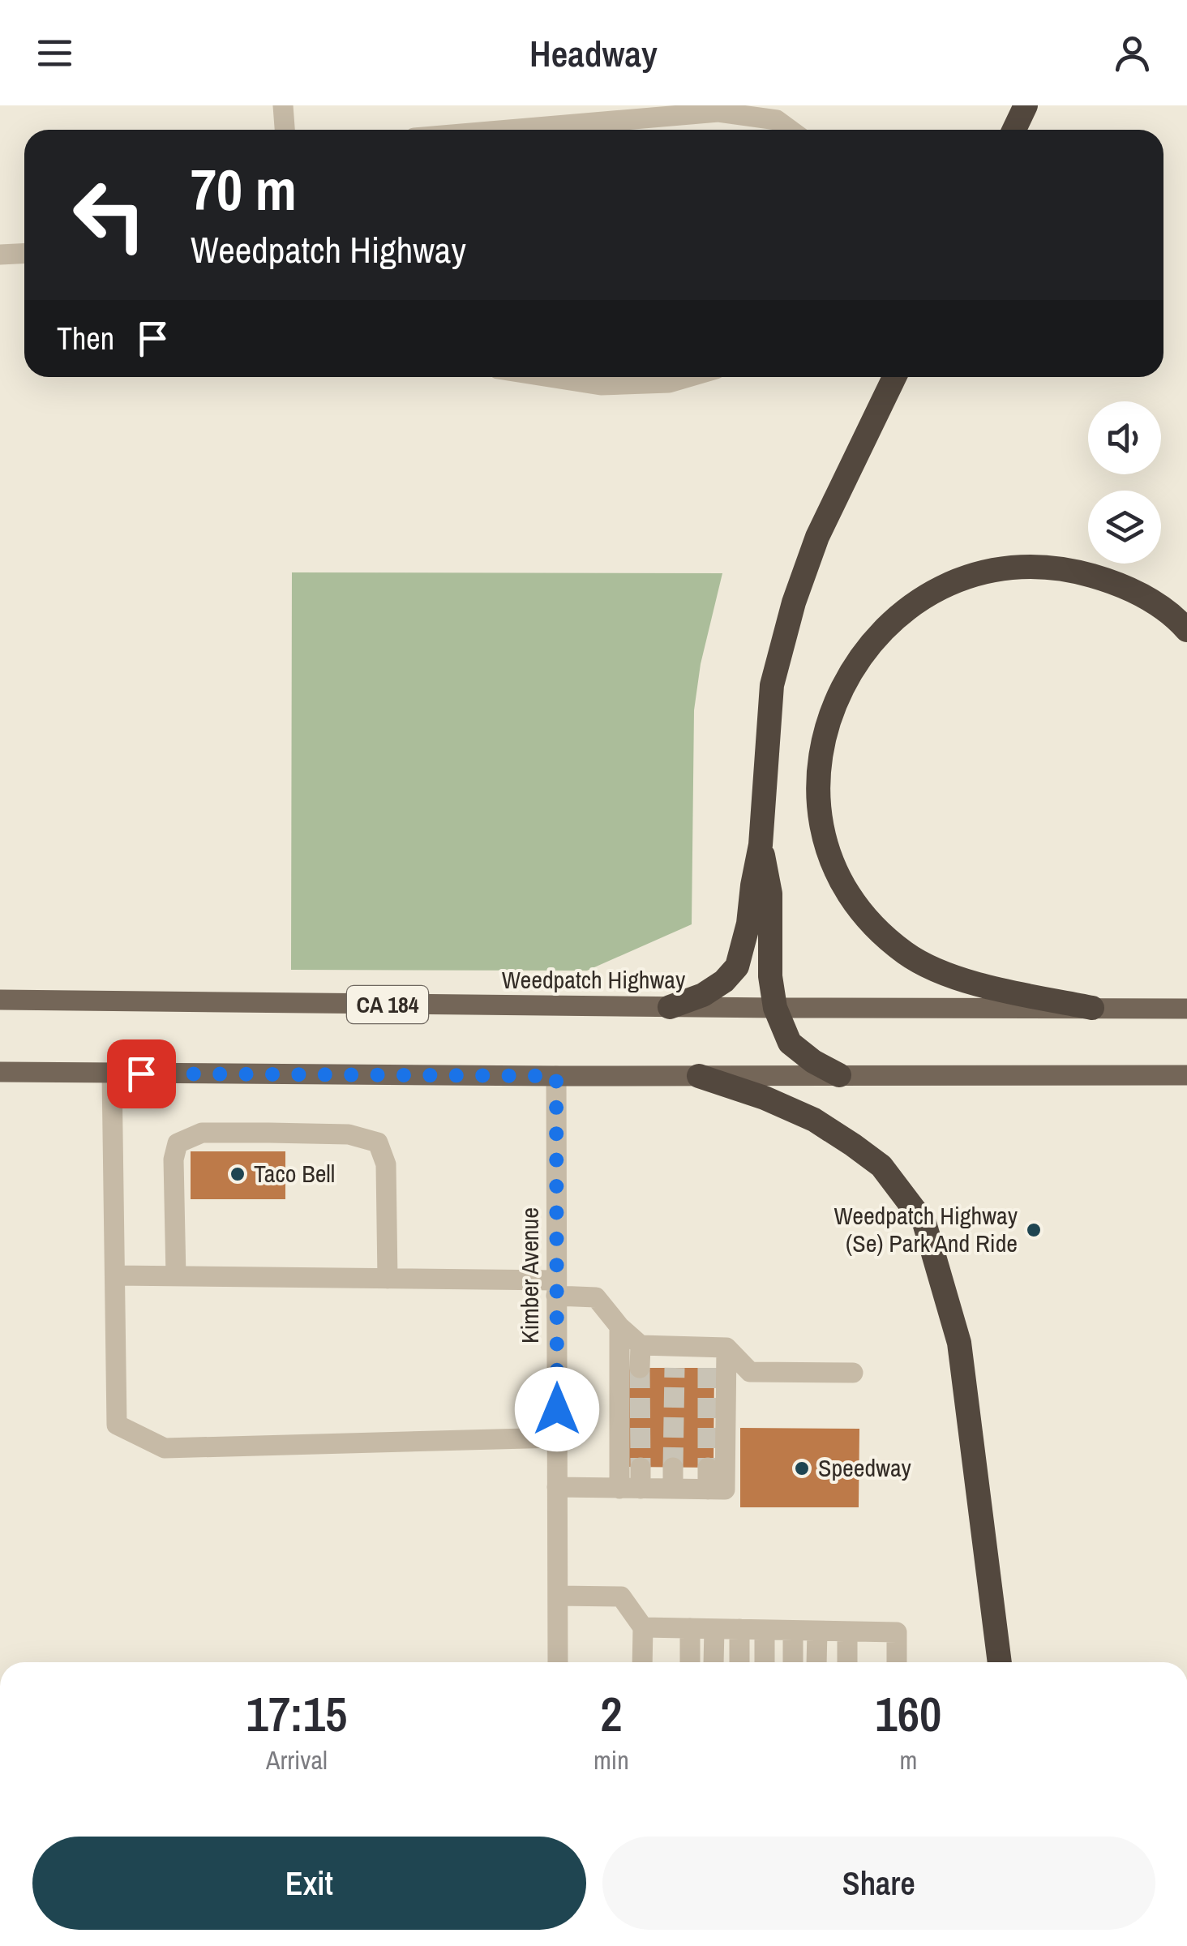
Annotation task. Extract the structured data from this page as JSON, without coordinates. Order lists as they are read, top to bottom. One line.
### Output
{"streets":{"main road":["Weedpatch Highway","CA 184"],"street":["Kimber Avenue"]},"places":["Taco Bell","Weedpatch Highway (Se) Park And Ride","Speedway"],"page":{"header":"Headway","turn":["70 m","Weedpatch Highway"],"then":"Then","eta":["17:15","Arrival","2","min","160","m"],"buttons":["Exit","Share"]}}
